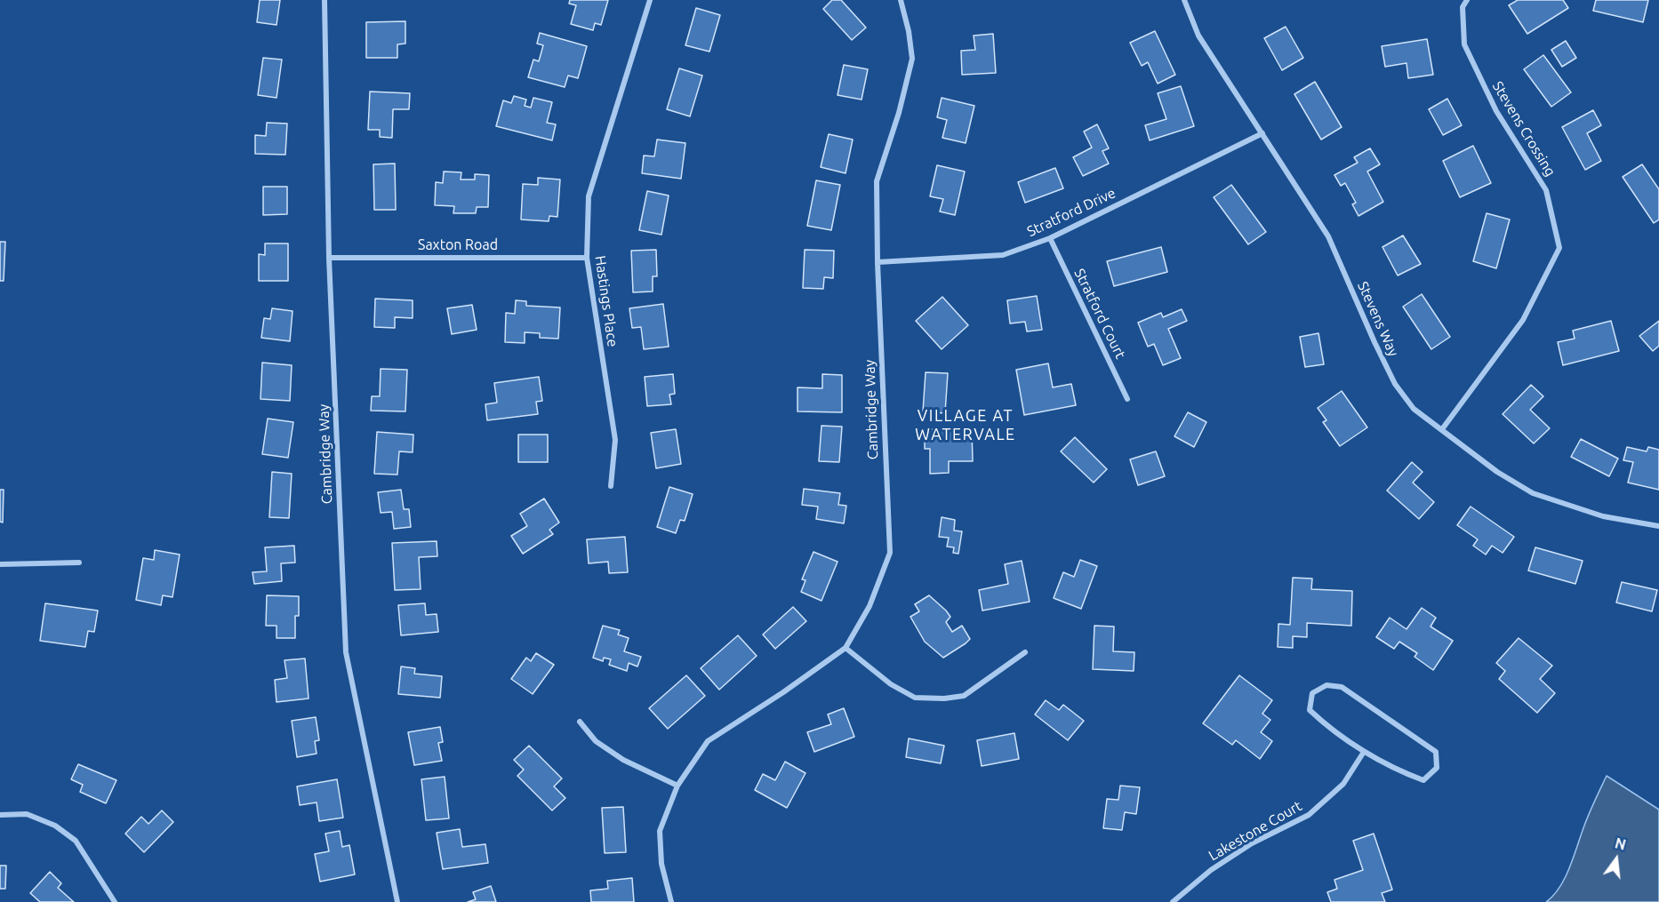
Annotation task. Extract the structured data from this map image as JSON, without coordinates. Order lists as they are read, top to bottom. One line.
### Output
{"streets":{"street":["Stevens Crossing","Stratford Drive","Saxton Road","Hastings Place","Stratford Court","Stevens Way","Cambridge Way","Lakestone Court"]},"crossings":[["Stevens Crossing","Stevens Way"],["Stratford Drive","Stratford Court"],["Stratford Drive","Stevens Way"],["Stratford Drive","Cambridge Way"],["Saxton Road","Hastings Place"],["Saxton Road","Cambridge Way"]],"districts":["VILLAGE AT WATERVALE"],"north":"top"}
